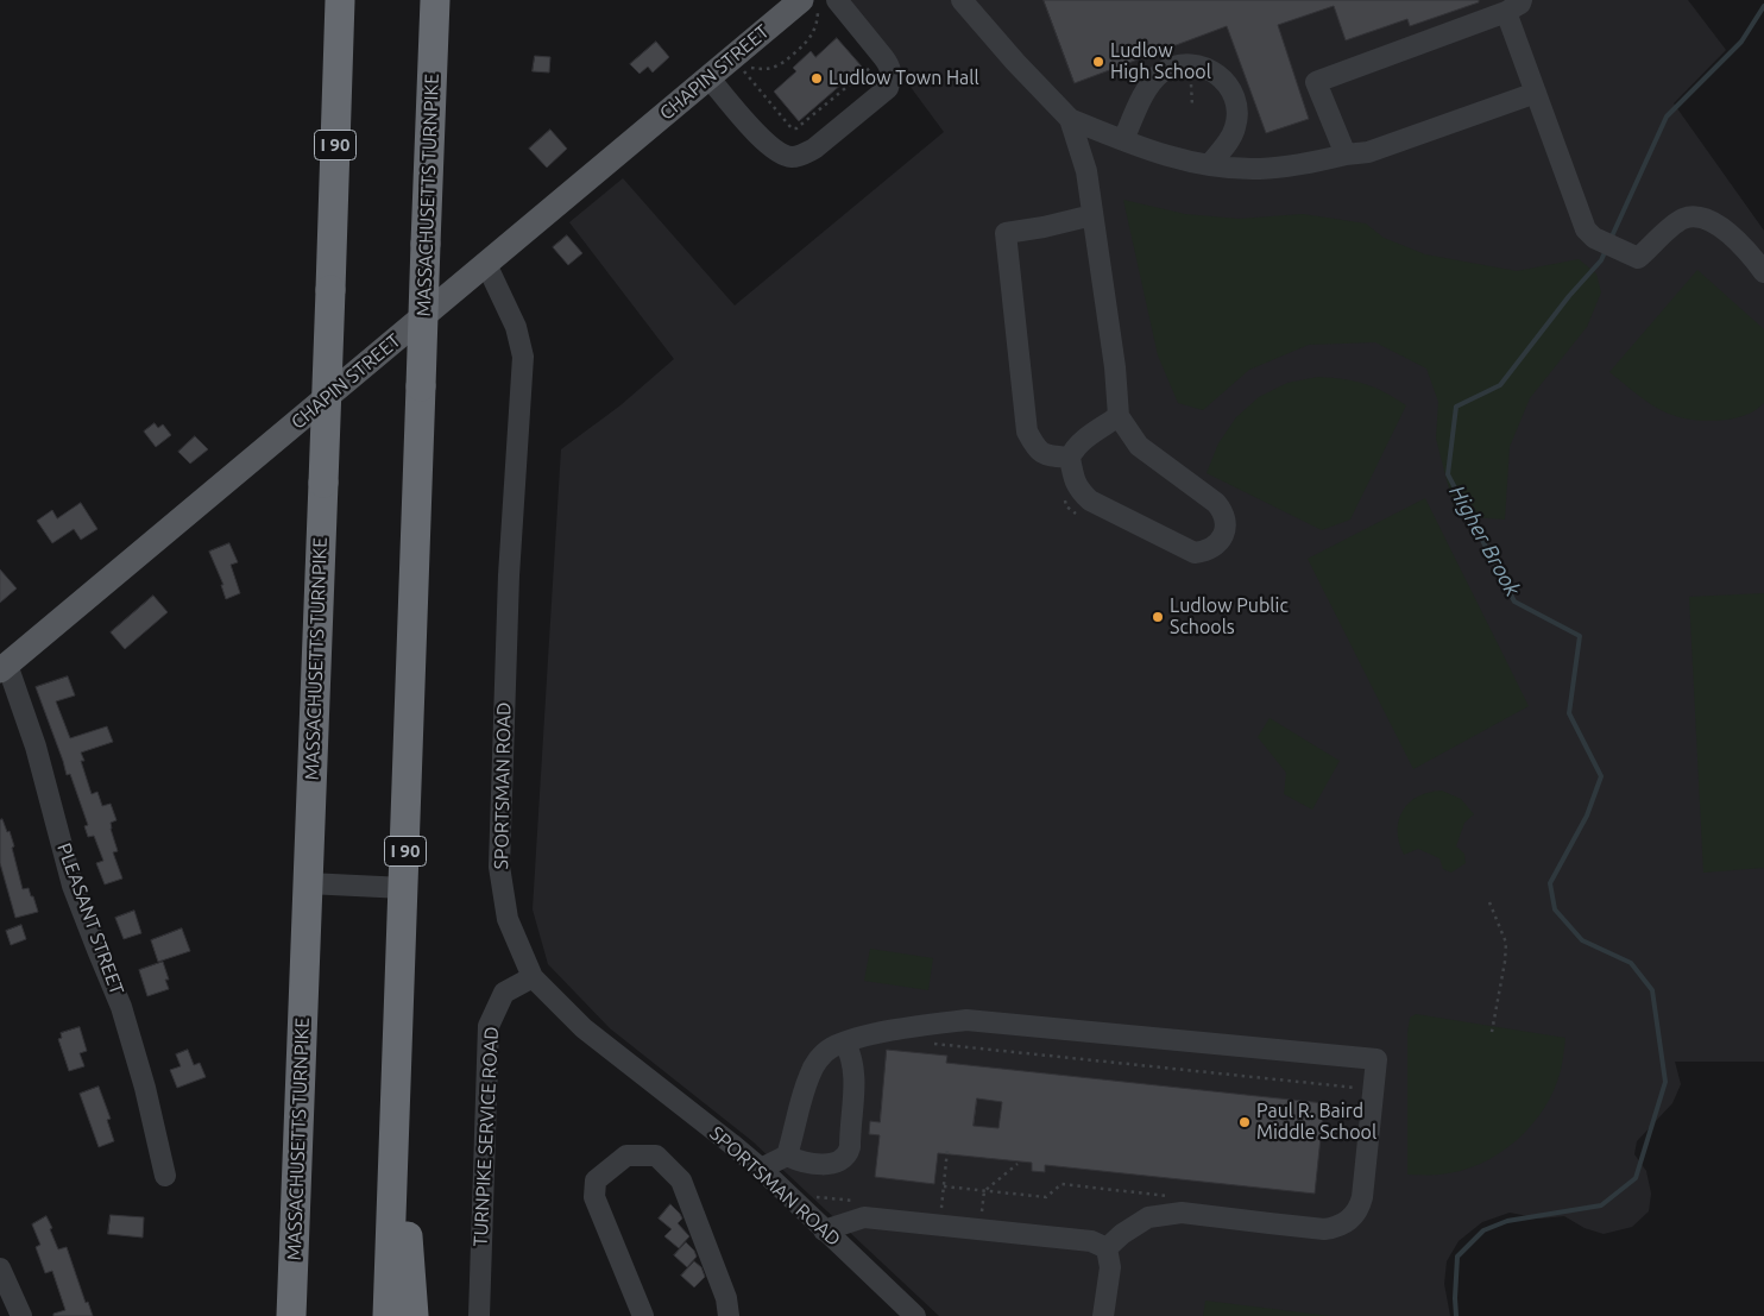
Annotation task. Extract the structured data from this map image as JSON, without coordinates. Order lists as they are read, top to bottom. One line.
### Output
{"streets":{"highway":["I 90","MASSACHUSETTS TURNPIKE"],"main road":["CHAPIN STREET"],"street":["SPORTSMAN ROAD","PLEASANT STREET","TURNPIKE SERVICE ROAD"]},"crossings":[["CHAPIN STREET","SPORTSMAN ROAD"],["CHAPIN STREET","PLEASANT STREET"],["SPORTSMAN ROAD","TURNPIKE SERVICE ROAD"]],"water":["Higher Brook"],"places":["Ludlow High School","Ludlow Town Hall","Ludlow Public Schools","Paul R. Baird Middle School"]}
